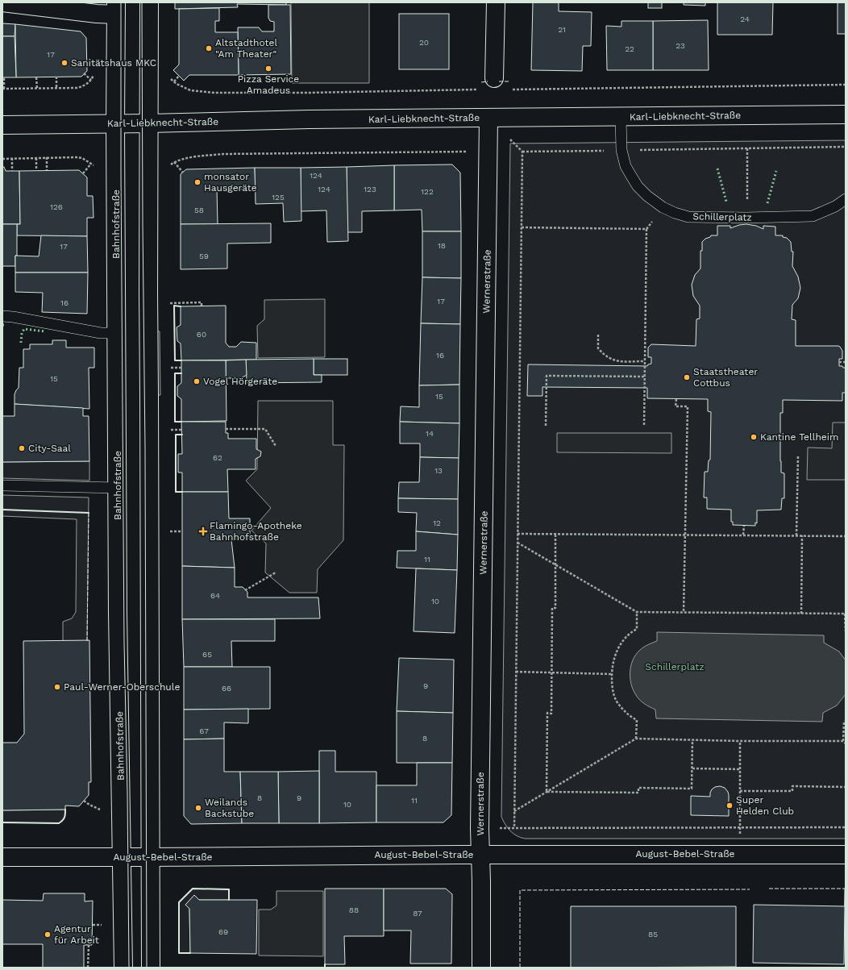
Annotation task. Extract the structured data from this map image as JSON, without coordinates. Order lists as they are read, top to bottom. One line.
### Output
{"streets":{"street":["Karl-Liebknecht-Straße","Bahnhofstraße","Wernerstraße","August-Bebel-Straße"],"lane":["Schillerplatz"]},"crossings":[["Karl-Liebknecht-Straße","Schillerplatz"],["Karl-Liebknecht-Straße","Bahnhofstraße"],["Karl-Liebknecht-Straße","Wernerstraße"],["Bahnhofstraße","August-Bebel-Straße"],["Wernerstraße","August-Bebel-Straße"]],"parks":["Schillerplatz"],"places":{"other":["Altstadthotel \"Am Theater\"","Sanitätshaus MKC","Pizza Service Amadeus","monsator Hausgeräte","Staatstheater Cottbus","Vogel Hörgeräte","Kantine Tellheim","City-Saal","Paul-Werner-Oberschule","Super Helden Club","Weilands Backstube","Agentur für Arbeit"],"health":["Flamingo-Apotheke Bahnhofstraße"]},"house_numbers":["24","21","20","23","22","17","124","124","123","122","125","126","58","18","17","59","17","16","60","16","15","15","14","62","13","12","11","64","10","65","9","66","67","8","8","9","11","10","88","87","69","85"]}
